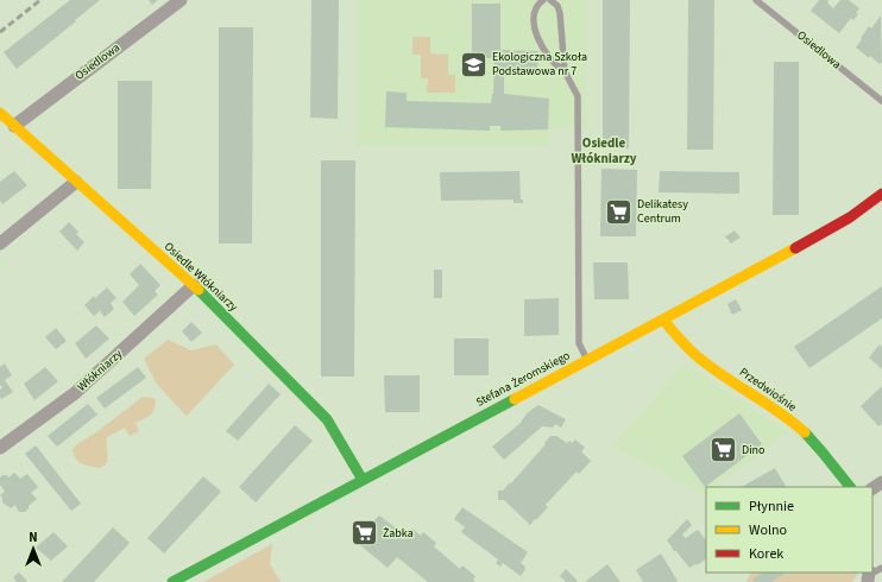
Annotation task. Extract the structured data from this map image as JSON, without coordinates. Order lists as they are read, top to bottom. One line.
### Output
{"streets":{"street":["Osiedlowa","Osiedle Włókniarzy","Włókniarzy","Stefana Żeromskiego","Przedwiośnie"]},"crossings":[["Osiedlowa","Osiedle Włókniarzy"],["Osiedle Włókniarzy","Włókniarzy"],["Osiedle Włókniarzy","Stefana Żeromskiego"],["Stefana Żeromskiego","Przedwiośnie"]],"districts":["Osiedle Włókniarzy"],"places":{"school or university":["Ekologiczna Szkoła Podstawowa nr 7"],"supermarket":["Delikatesy Centrum","Dino","Żabka"]},"legend":["Płynnie","Wolno","Korek"],"north":"top"}
